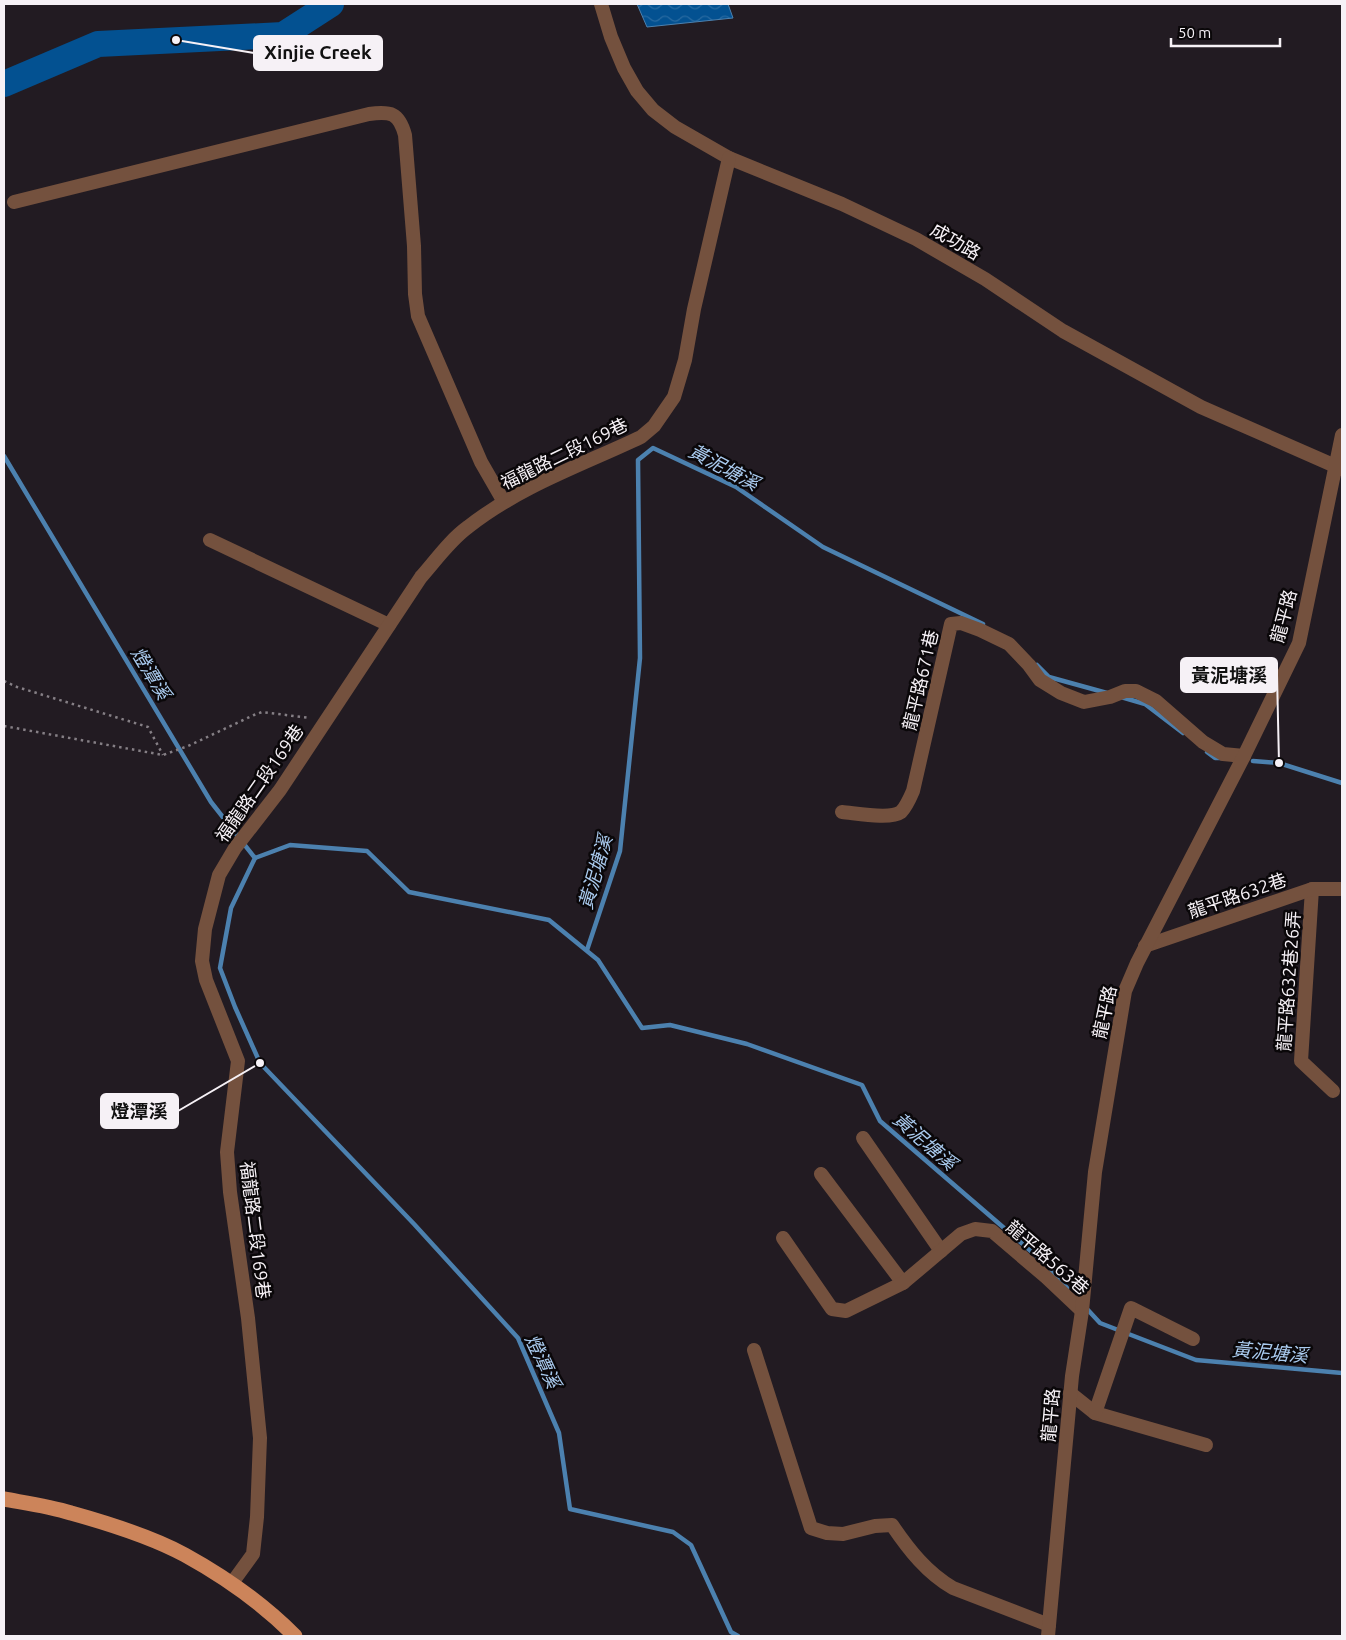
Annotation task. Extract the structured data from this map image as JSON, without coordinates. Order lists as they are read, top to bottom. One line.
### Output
{"streets":{"street":["成功路","福龍路二段169巷","龍平路","龍平路671巷","龍平路632巷","龍平路632巷26弄","龍平路563巷"]},"crossings":[["成功路","福龍路二段169巷"],["成功路","龍平路"],["龍平路","龍平路671巷"],["龍平路","龍平路632巷"],["龍平路","龍平路563巷"],["龍平路632巷","龍平路632巷26弄"]],"water":["黃泥塘溪","燈潭溪"],"places":["Xinjie Creek","黃泥塘溪","燈潭溪"],"scale_bar":"50 m"}
